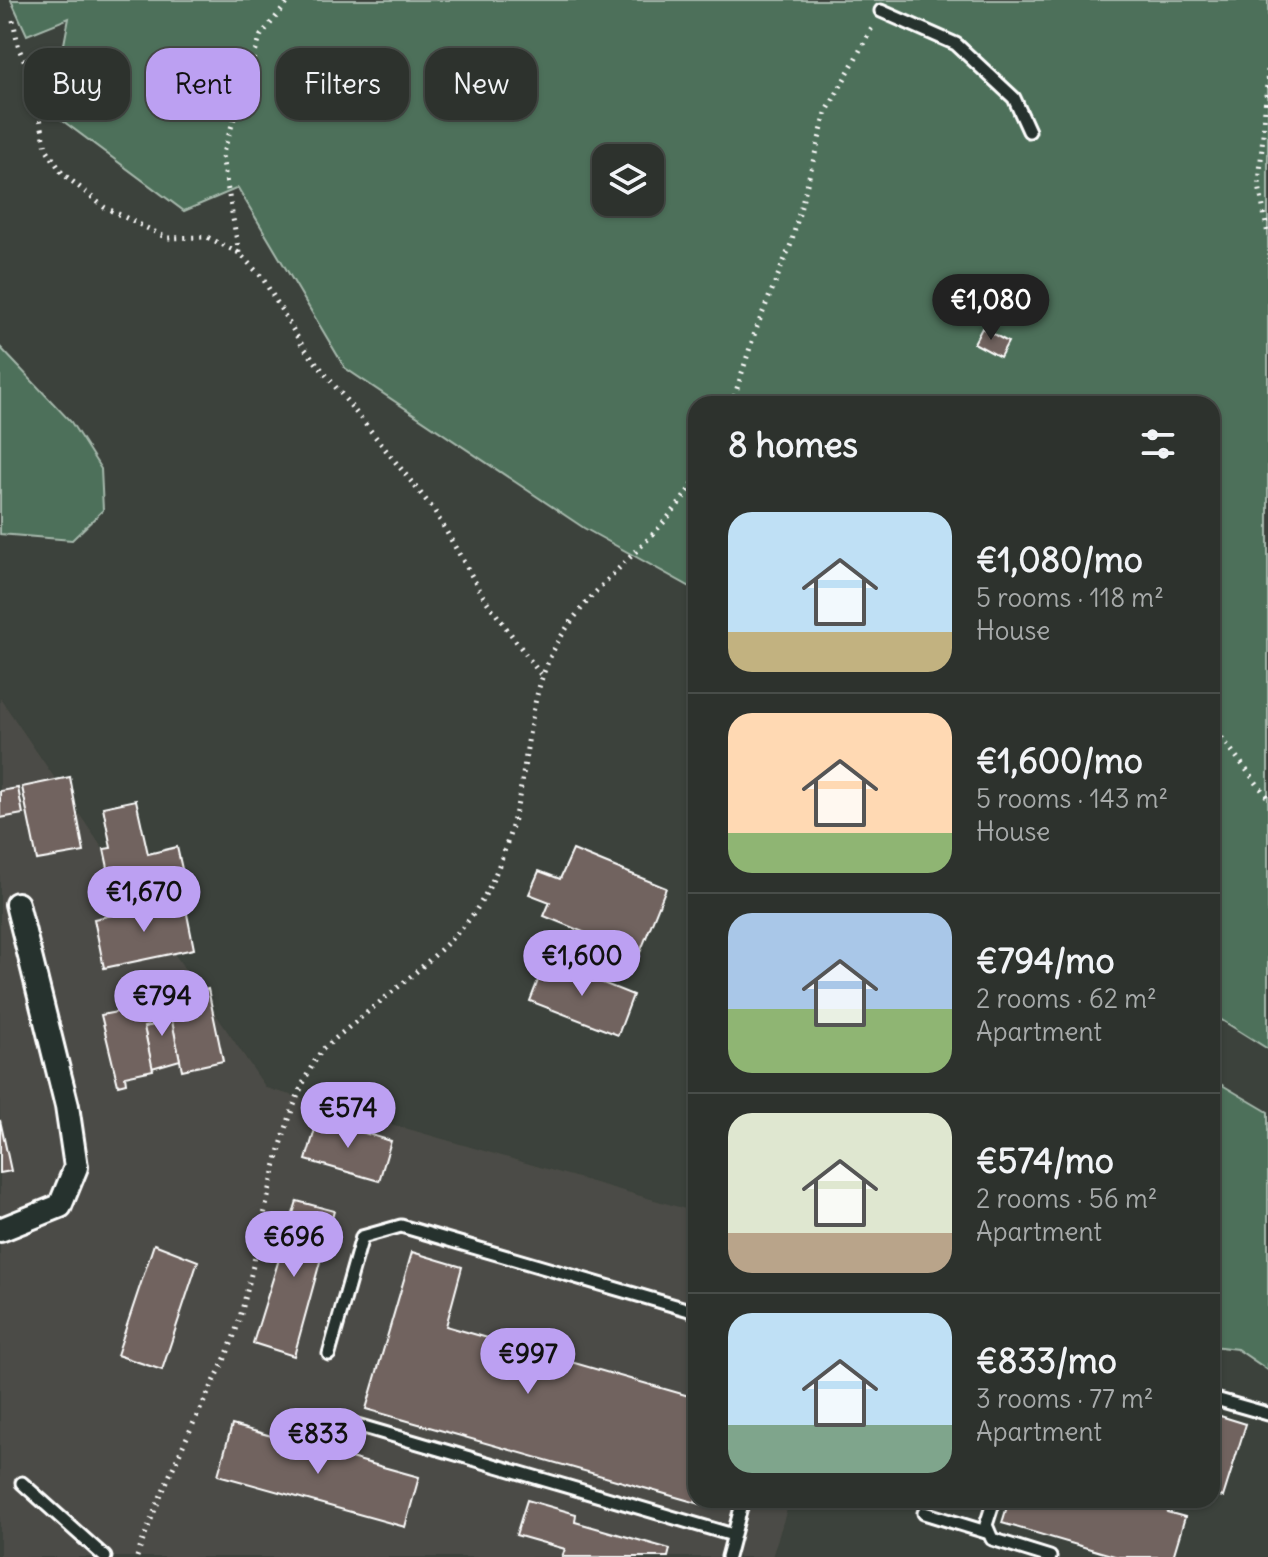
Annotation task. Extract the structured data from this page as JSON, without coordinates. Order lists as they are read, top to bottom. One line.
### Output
{"page":{"chip":["Buy","Rent","Filters","New"],"price":["€1,080","€1,670","€1,600","€794","€574","€696","€997","€833"],"heading":"8 homes","list":[{"name":"€1,080/mo","note":"5 rooms · 118 m² · House"},{"name":"€1,600/mo","note":"5 rooms · 143 m² · House"},{"name":"€794/mo","note":"2 rooms · 62 m² · Apartment"},{"name":"€574/mo","note":"2 rooms · 56 m² · Apartment"},{"name":"€833/mo","note":"3 rooms · 77 m² · Apartment"}]}}
